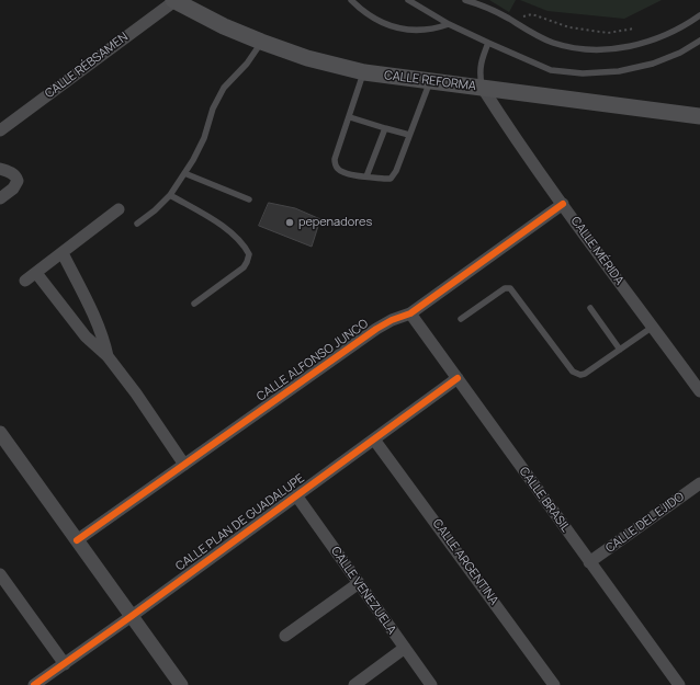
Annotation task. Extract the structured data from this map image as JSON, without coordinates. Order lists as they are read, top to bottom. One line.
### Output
{"streets":{"main road":["CALLE REFORMA"],"street":["CALLE RÉBSAMEN","CALLE MÉRIDA","CALLE ALFONSO JUNCO","CALLE BRASIL","CALLE PLAN DE GUADALUPE","CALLE DEL EJIDO","CALLE ARGENTINA","CALLE VENEZUELA"]},"crossings":[["CALLE RÉBSAMEN","CALLE REFORMA"],["CALLE REFORMA","CALLE MÉRIDA"],["CALLE MÉRIDA","CALLE ALFONSO JUNCO"],["CALLE ALFONSO JUNCO","CALLE BRASIL"],["CALLE BRASIL","CALLE PLAN DE GUADALUPE"],["CALLE BRASIL","CALLE DEL EJIDO"],["CALLE PLAN DE GUADALUPE","CALLE ARGENTINA"],["CALLE PLAN DE GUADALUPE","CALLE VENEZUELA"]],"places":["pepenadores"]}
